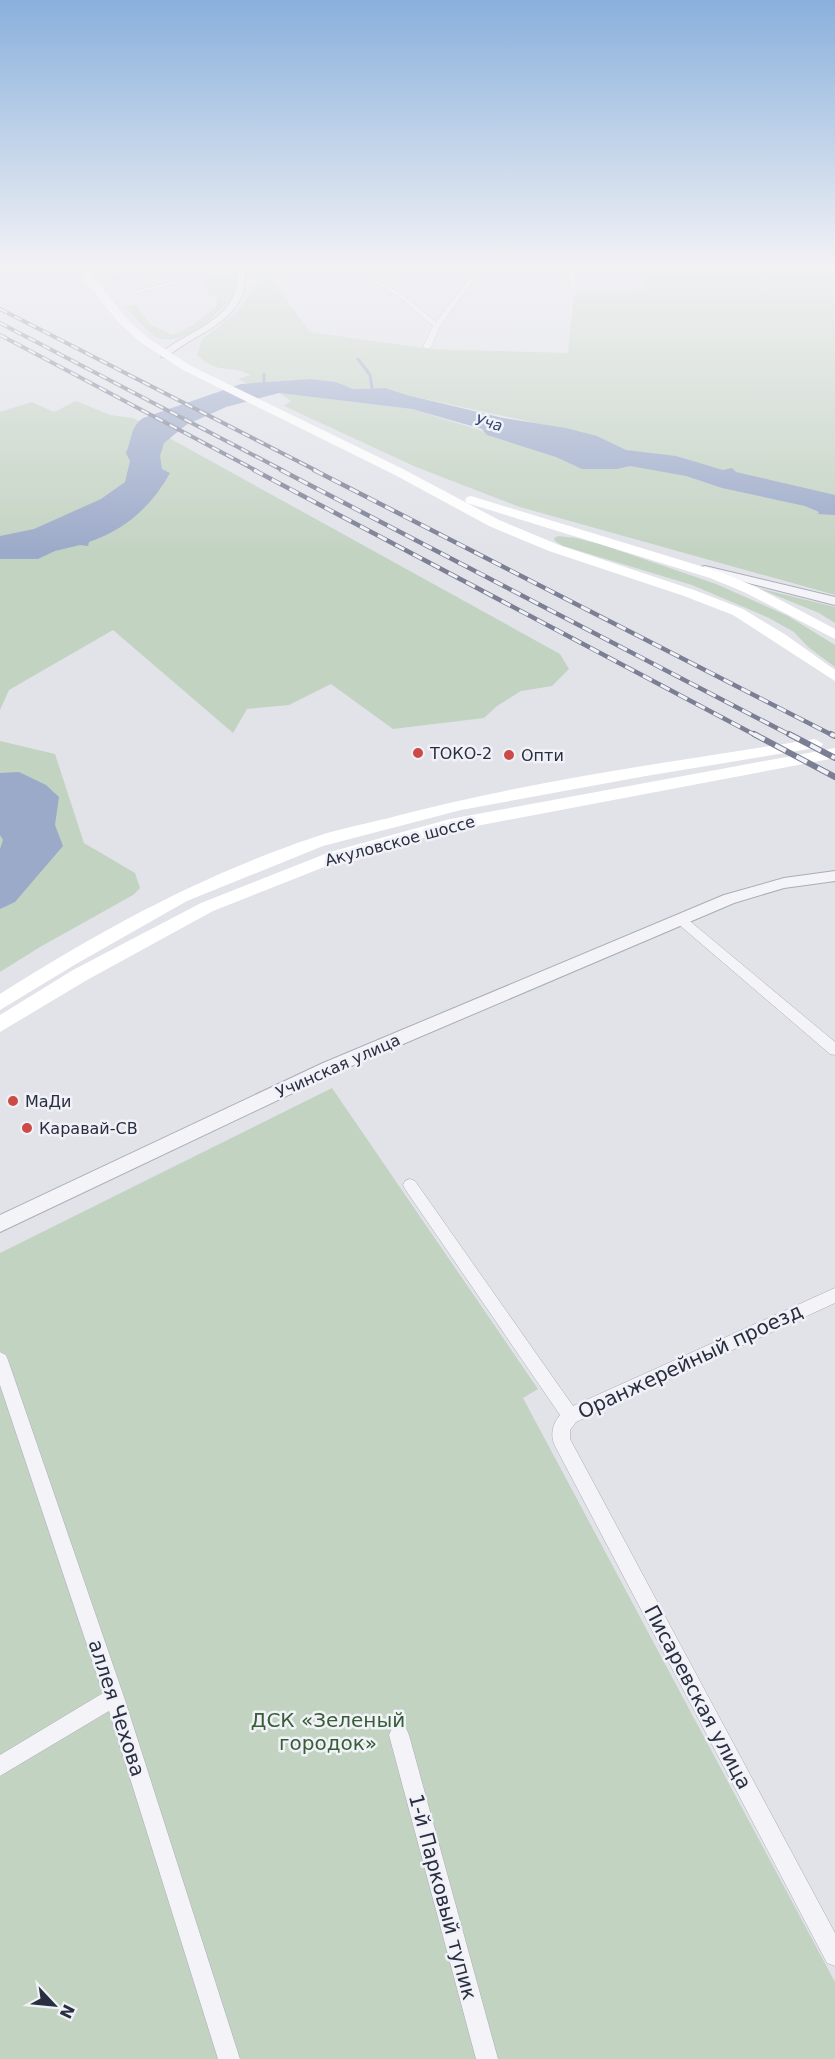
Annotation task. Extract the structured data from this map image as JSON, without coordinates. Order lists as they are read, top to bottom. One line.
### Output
{"streets":{"main road":["Акуловское шоссе"],"street":["Учинская улица","Оранжерейный проезд","Писаревская улица","аллея Чехова","1-й Парковый тупик"]},"crossings":[["Оранжерейный проезд","Писаревская улица"]],"water":["Уча"],"parks":["ДСК «Зеленый городок»"],"places":["ТОКО-2","Опти","МаДи","Каравай-СВ"],"north":"bottom right"}
